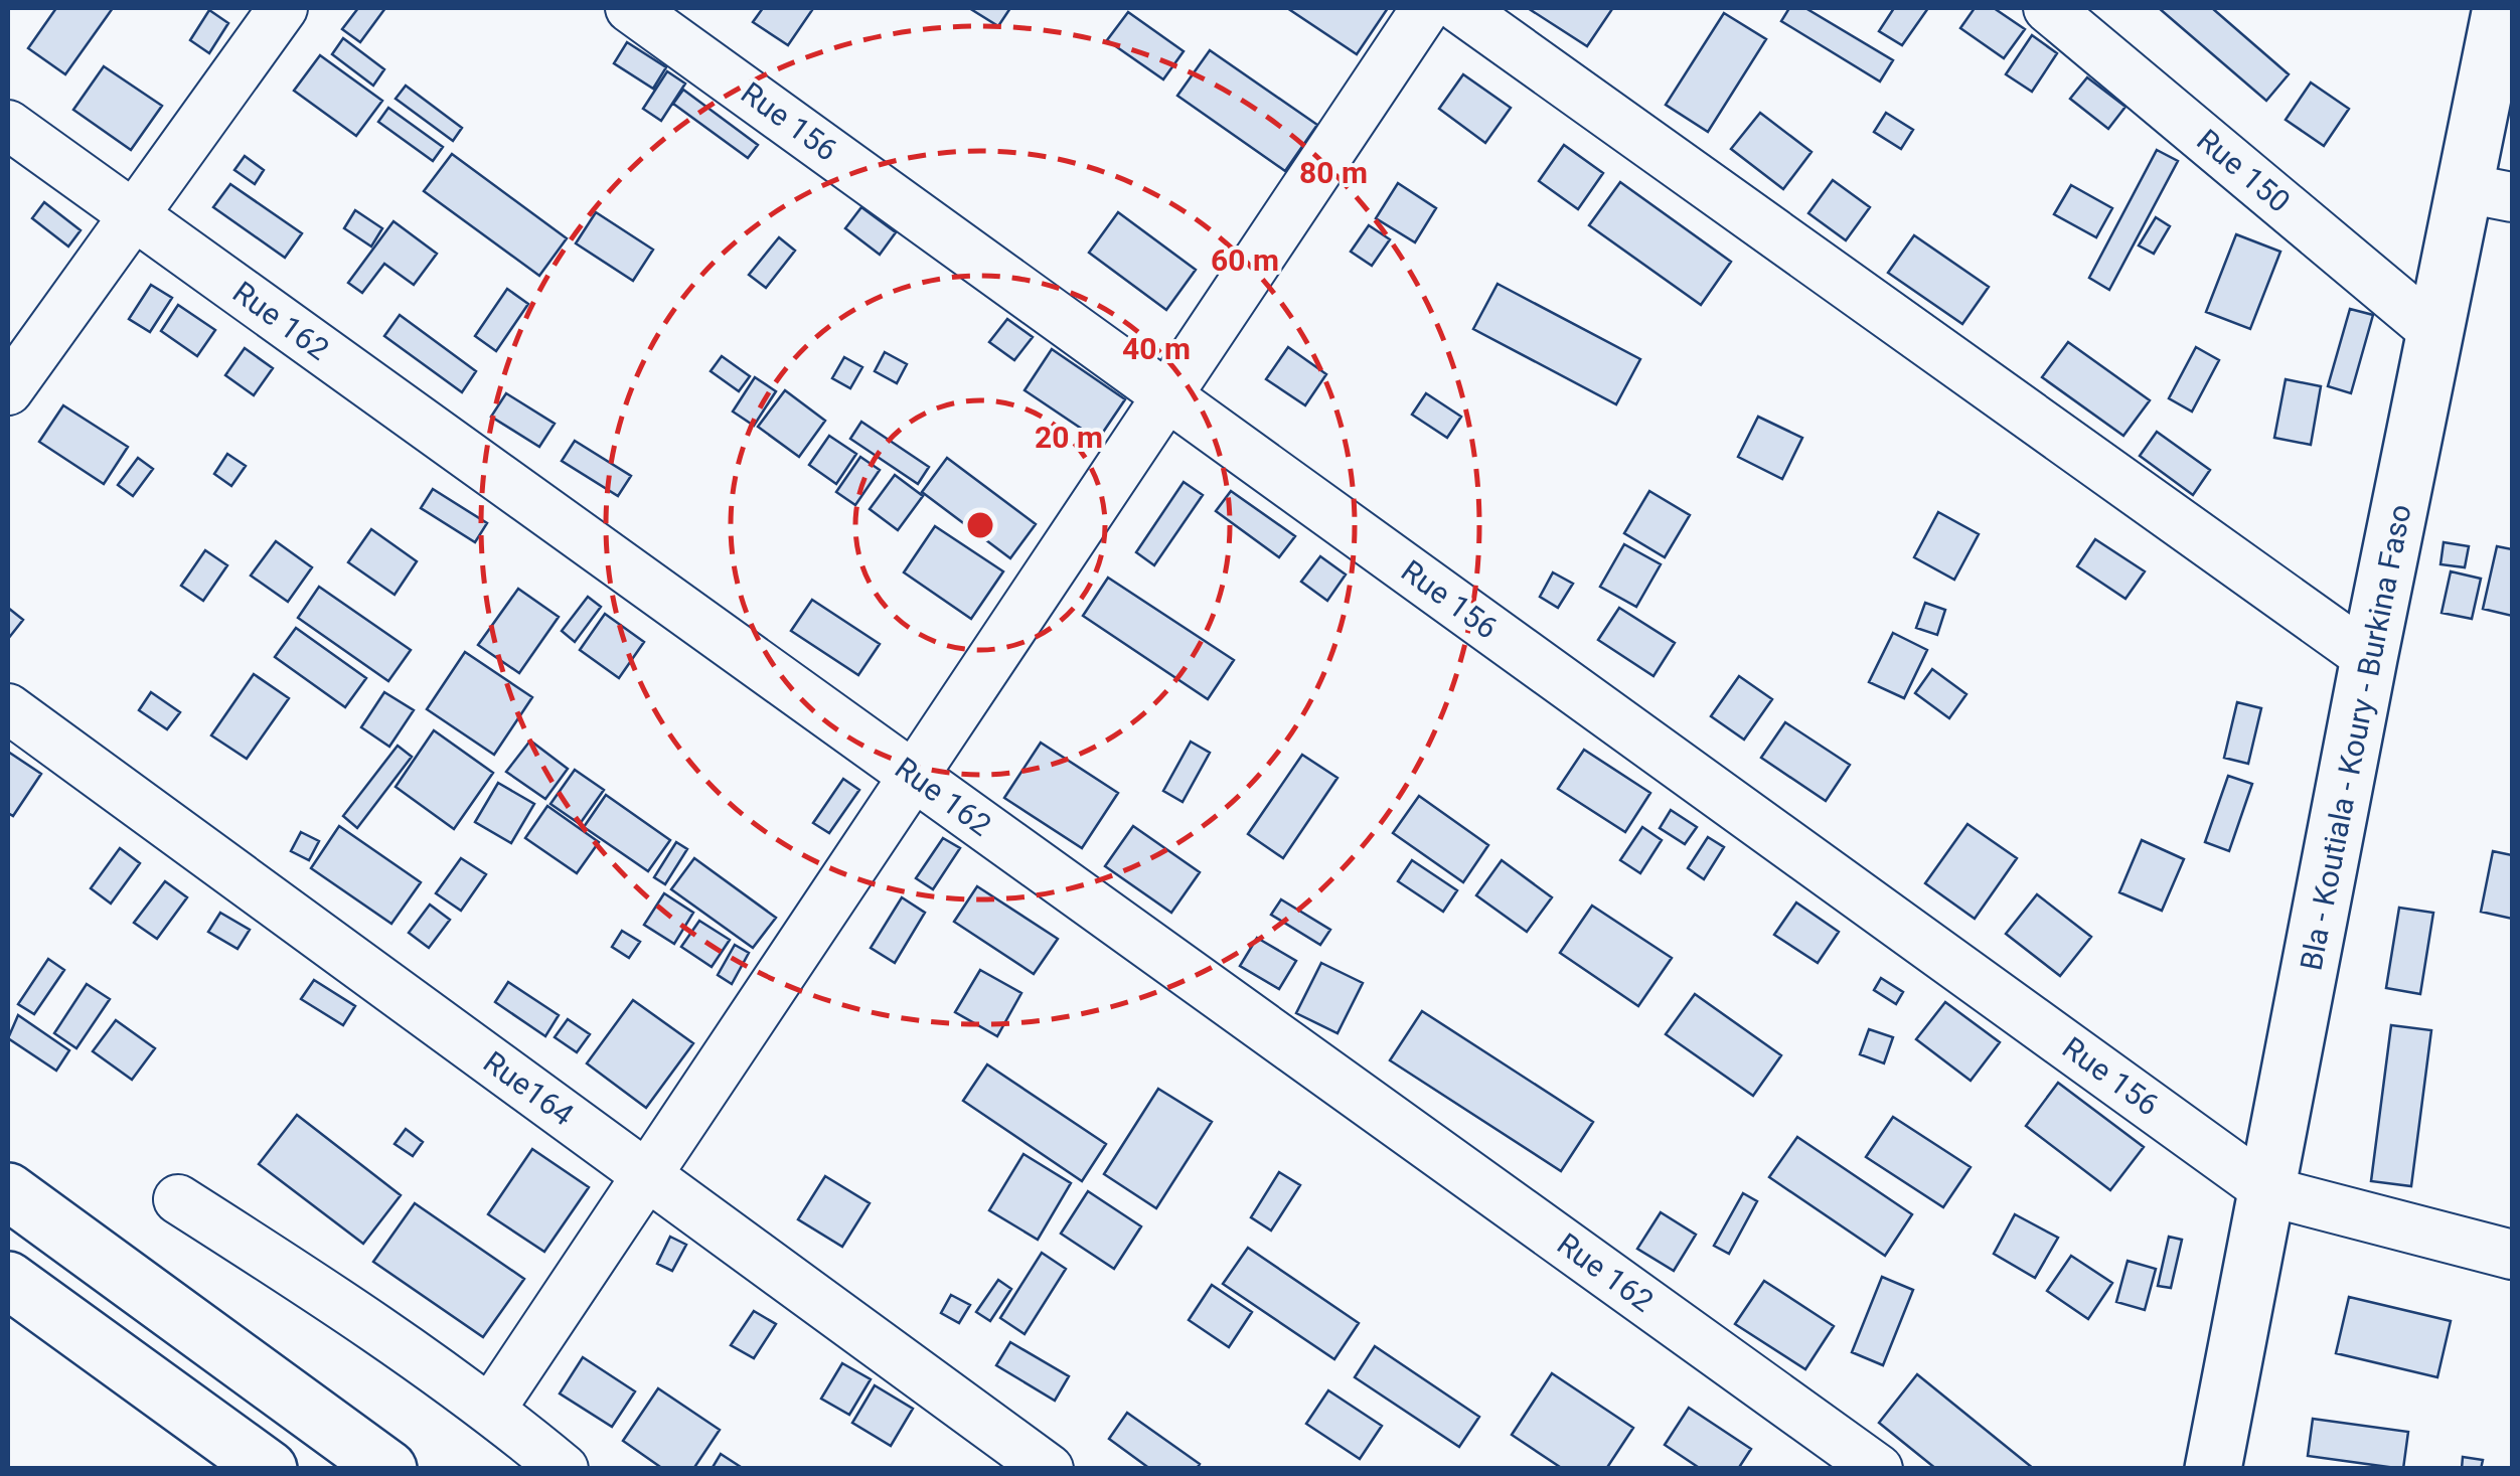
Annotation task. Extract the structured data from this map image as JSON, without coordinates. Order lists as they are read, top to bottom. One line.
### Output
{"streets":{"main road":["Bla - Koutiala - Koury - Burkina Faso"],"street":["Rue 156","Rue 150","Rue 162","Rue164"]},"crossings":[["Rue 156","Bla - Koutiala - Koury - Burkina Faso"],["Rue 150","Bla - Koutiala - Koury - Burkina Faso"]],"rings":["80 m","60 m","40 m","20 m"]}
